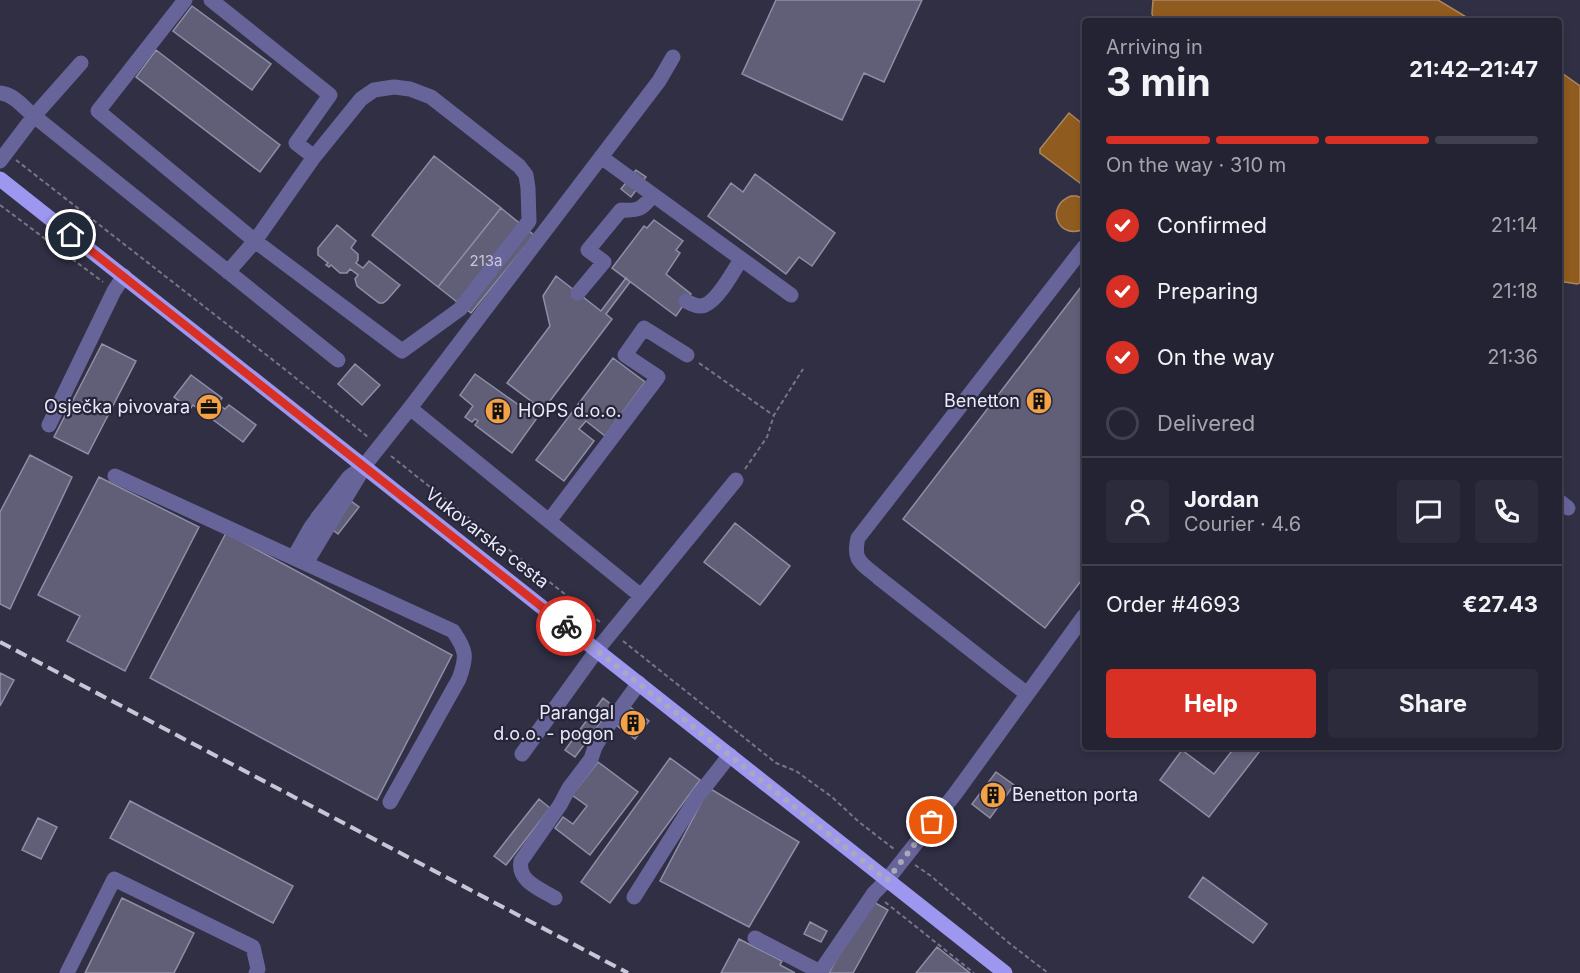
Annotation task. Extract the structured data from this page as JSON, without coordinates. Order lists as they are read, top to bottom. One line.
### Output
{"streets":{"main road":["Vukovarska cesta"]},"places":{"building":["Benetton","HOPS d.o.o.","Parangal d.o.o. - pogon","Benetton porta"],"office":["Osječka pivovara"]},"house_numbers":["213a"],"page":{"heading":["3 min","Arriving in","21:42–21:47"],"panel":["Jordan","Courier · 4.6","Order #4693","€27.43"],"bar":"On the way · 310 m","list":[["Confirmed","21:14"],["Preparing","21:18"],["On the way","21:36"],"Delivered"],"buttons":["Help","Share"]}}
